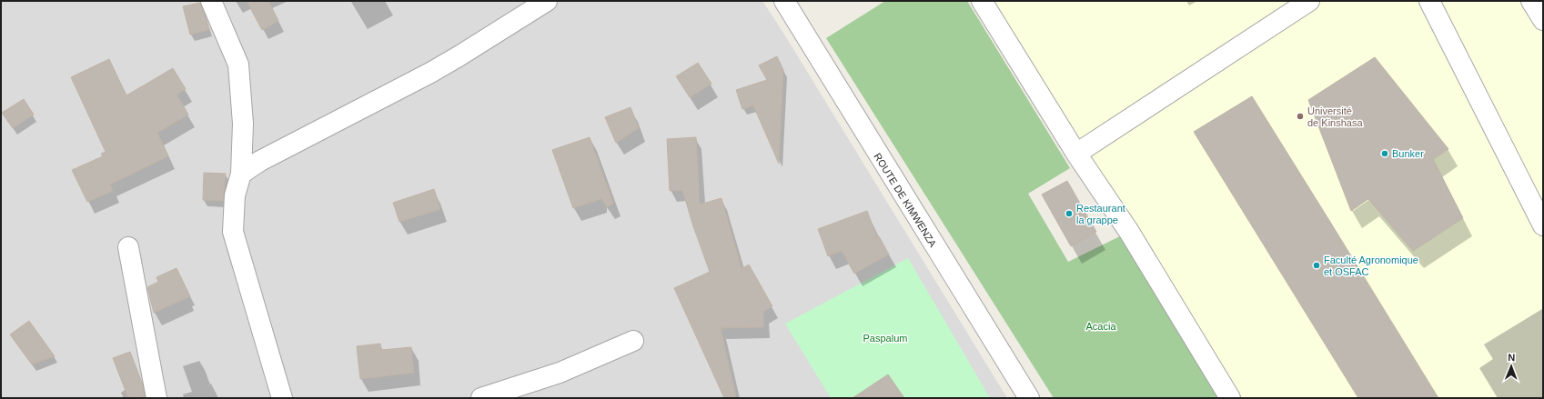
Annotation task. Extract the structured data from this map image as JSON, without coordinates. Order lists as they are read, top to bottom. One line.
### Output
{"streets":{"street":["ROUTE DE KIMWENZA"]},"parks":["Acacia","Paspalum"],"places":["Université de Kinshasa","Bunker","Restaurant la grappe","Faculté Agronomique et OSFAC"],"north":"top"}
